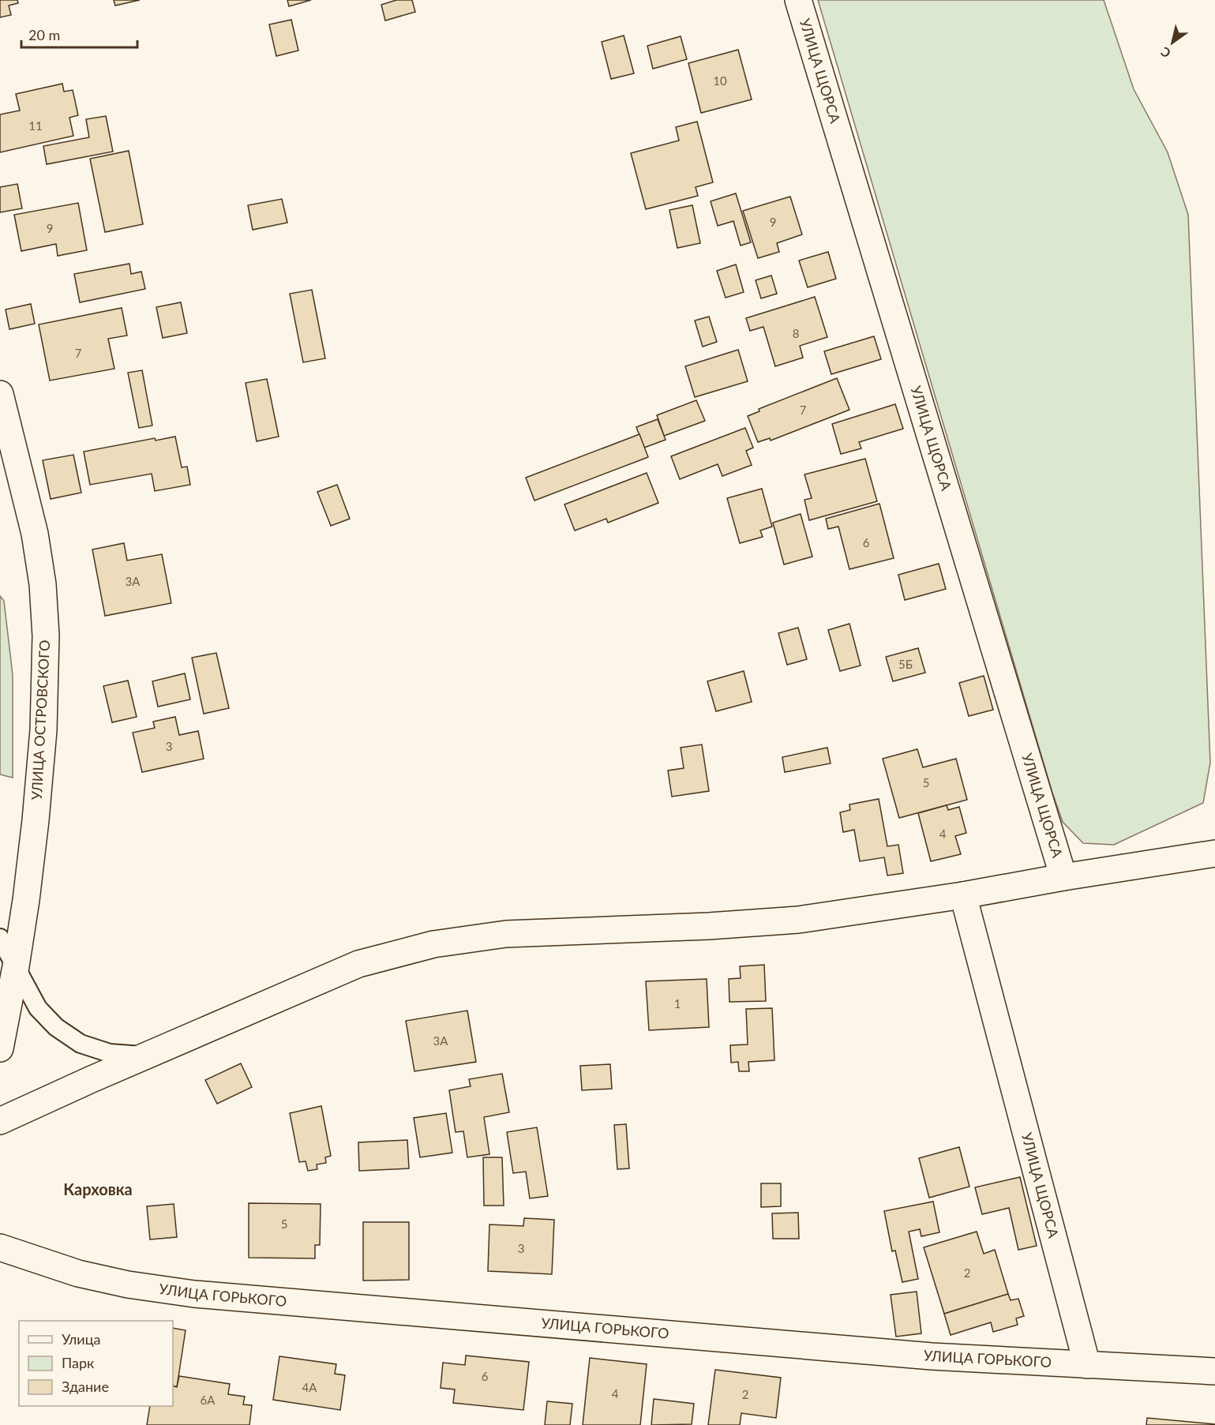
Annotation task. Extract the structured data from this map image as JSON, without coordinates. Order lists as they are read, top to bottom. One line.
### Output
{"streets":{"street":["УЛИЦА ЩОРСА","УЛИЦА ОСТРОВСКОГО","УЛИЦА ГОРЬКОГО"]},"crossings":[["УЛИЦА ЩОРСА","УЛИЦА ГОРЬКОГО"]],"districts":["Карховка"],"house_numbers":["10","11","9","9","8","7","7","6","3А","5Б","3","5","4","1","3А","5","3","2","6","4А","4","2","6А"],"legend":["Улица","Парк","Здание"],"scale_bar":"20 m","north":"bottom left"}
